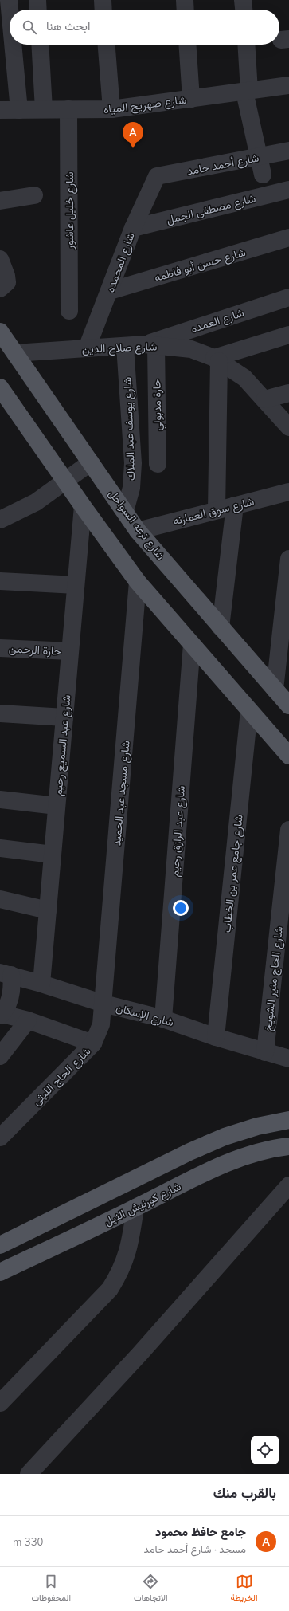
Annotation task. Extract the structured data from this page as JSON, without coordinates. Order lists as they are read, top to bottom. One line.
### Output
{"streets":{"main road":["شارع ترعه السواحل","شارع كورنيش النيل"],"street":["شارع صهريج المياه","شارع أحمد حامد","شارع مصطفى الجمل","شارع خليل عاشور","شارع المحمده","شارع حسن أبو فاطمه","شارع العمده","شارع صلاح الدين","حارة مدبولي","شارع يوسف عبد الملاك","شارع سوق العمارنه","حارة الرحمن","شارع عبد السميع رحيم","شارع مسجد عبد الحميد","شارع عبد الرازق رحيم","شارع جامع عمر بن الخطاب","شارع الحاج منير الشويخ","شارع الإسكان","شارع الحاج الليثى"]},"crossings":[["شارع صهريج المياه","شارع خليل عاشور"],["شارع أحمد حامد","شارع المحمده"],["شارع مصطفى الجمل","شارع المحمده"],["شارع المحمده","شارع حسن أبو فاطمه"],["شارع المحمده","شارع صلاح الدين"],["شارع العمده","شارع صلاح الدين"],["شارع العمده","حارة مدبولي"],["شارع صلاح الدين","حارة مدبولي"],["شارع صلاح الدين","شارع يوسف عبد الملاك"],["شارع صلاح الدين","شارع ترعه السواحل"],["شارع يوسف عبد الملاك","شارع ترعه السواحل"],["شارع سوق العمارنه","شارع ترعه السواحل"],["حارة الرحمن","شارع عبد السميع رحيم"],["شارع عبد السميع رحيم","شارع الإسكان"],["شارع مسجد عبد الحميد","شارع الإسكان"],["شارع مسجد عبد الحميد","شارع الحاج الليثى"],["شارع عبد الرازق رحيم","شارع الإسكان"],["شارع جامع عمر بن الخطاب","شارع الإسكان"],["شارع الحاج منير الشويخ","شارع الإسكان"],["شارع الإسكان","شارع الحاج الليثى"]],"page":{"search":"ابحث هنا","pins":"A","heading":"بالقرب منك","list":[{"mark":"A","name":"جامع حافظ محمود","note":"مسجد · شارع أحمد حامد","value":"330 m"}],"nav":["الخريطة","الاتجاهات","المحفوظات"]}}
